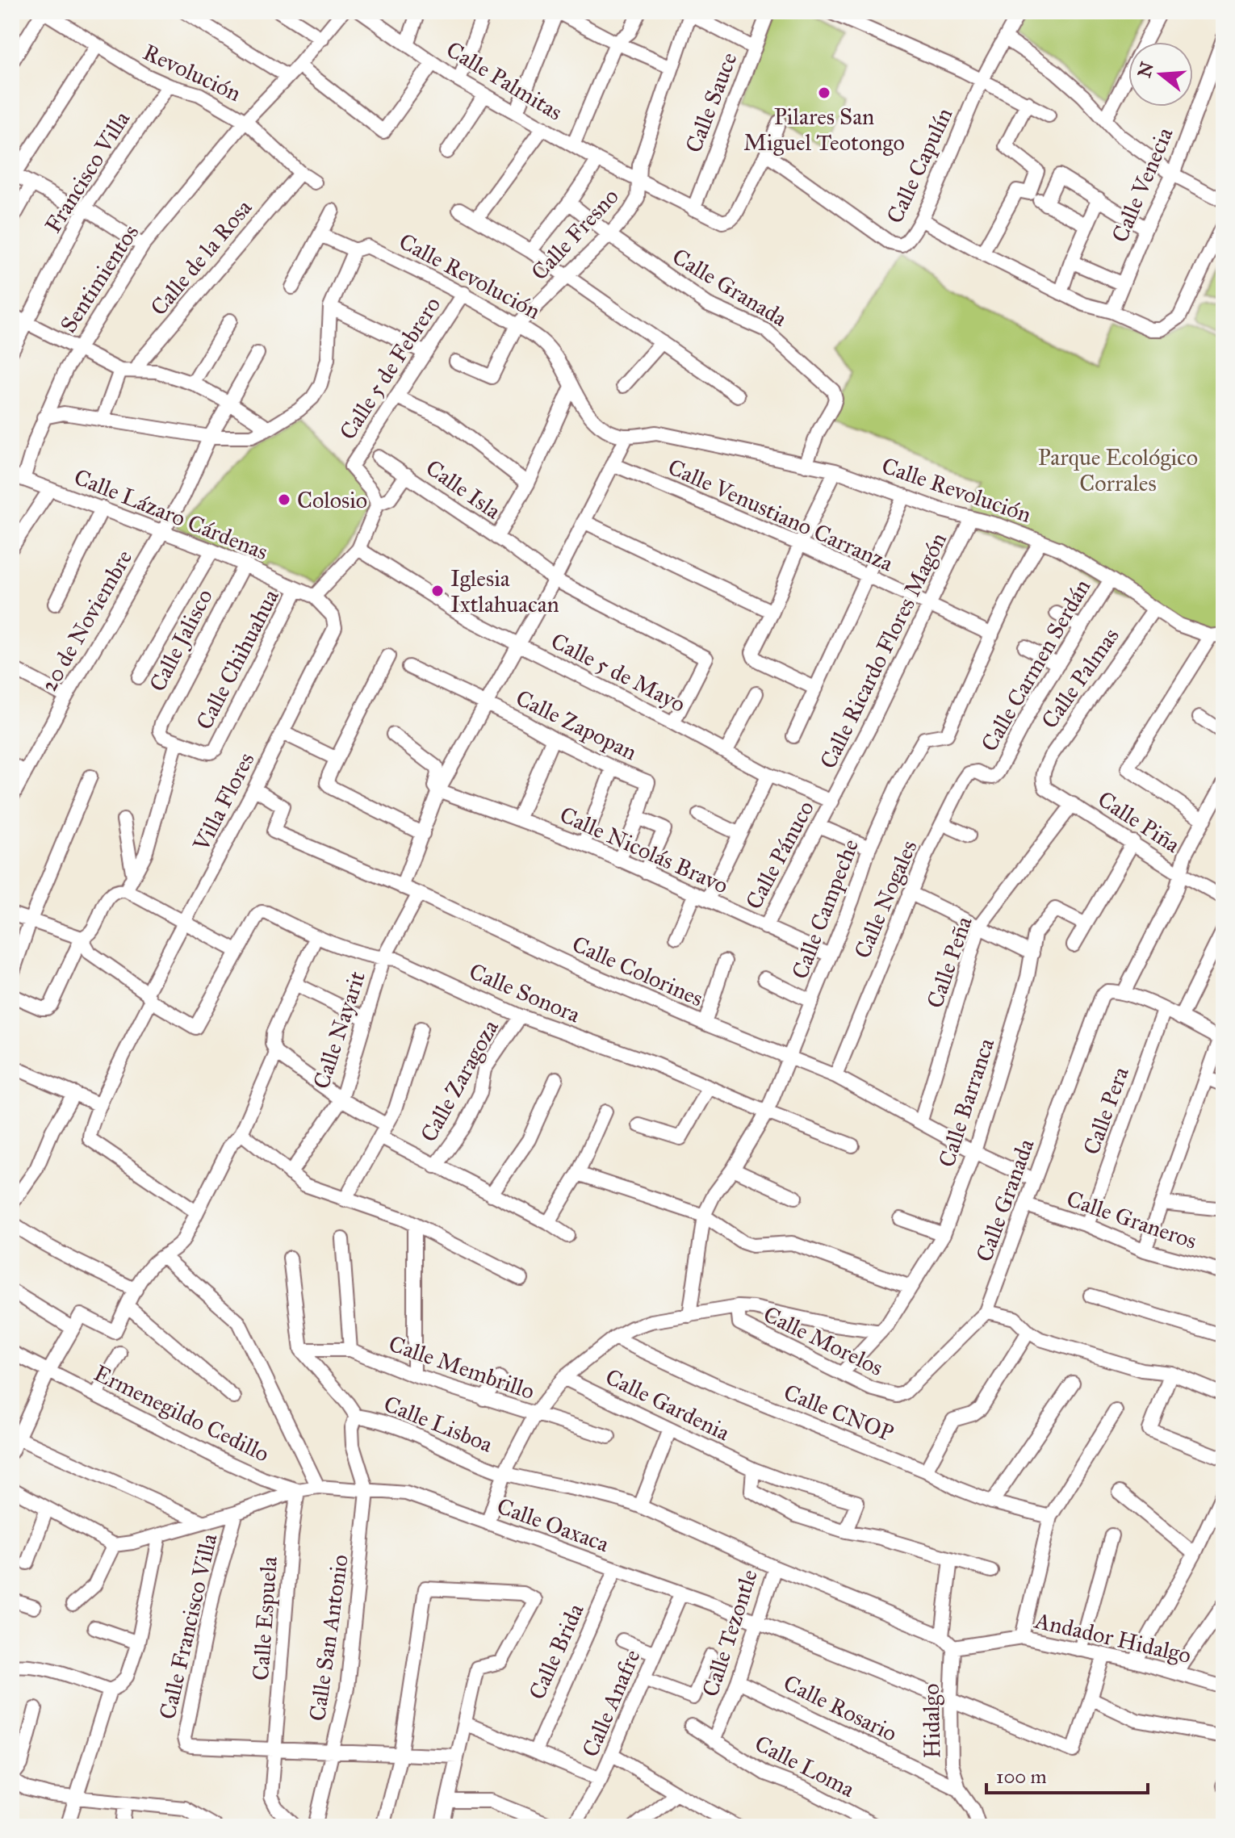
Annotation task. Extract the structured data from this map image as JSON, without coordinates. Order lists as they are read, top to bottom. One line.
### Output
{"streets":{"street":["Revolución","Calle Palmitas","Calle Sauce","Calle Capulín","Francisco Villa","Calle Venecia","Calle Fresno","Calle de la Rosa","Calle Revolución","Sentimientos","Calle Granada","Calle 5 de Febrero","Calle Isla","Calle Lázaro Cárdenas","Calle Venustiano Carranza","20 de Noviembre","Calle Jalisco","Calle Ricardo Flores Magón","Calle Chihuahua","Calle Carmen Serdán","Calle 5 de Mayo","Calle Palmas","Calle Zapopan","Villa Flores","Calle Piña","Calle Nicolás Bravo","Calle Pánuco","Calle Nogales","Calle Campeche","Calle Peña","Calle Colorines","Calle Sonora","Calle Nayarit","Calle Zaragoza","Calle Barranca","Calle Pera","Calle Graneros","Calle Morelos","Calle Membrillo","Calle Gardenia","Calle CNOP","Ermenegildo Cedillo","Calle Lisboa","Calle Oaxaca","Calle Espuela","Calle Francisco Villa","Calle Tezontle","Calle San Antonio","Andador Hidalgo","Calle Brida","Calle Anafre","Calle Rosario","Hidalgo","Calle Loma"]},"crossings":[["Revolución","Francisco Villa"],["Revolución","Calle de la Rosa"],["Revolución","Sentimientos"],["Calle Palmitas","Calle Sauce"],["Calle Palmitas","Calle Capulín"],["Calle Palmitas","Calle Fresno"],["Calle Fresno","Calle Revolución"],["Calle Fresno","Calle Granada"],["Calle Revolución","Calle Granada"],["Calle Revolución","Calle 5 de Febrero"],["Calle Revolución","Calle Ricardo Flores Magón"],["Calle Revolución","Calle Carmen Serdán"],["Calle Revolución","Calle Palmas"],["Calle Revolución","Calle Campeche"],["Sentimientos","Calle Lázaro Cárdenas"],["Calle Granada","Calle Colorines"],["Calle Granada","Calle Graneros"],["Calle Granada","Calle Morelos"],["Calle Isla","Calle 5 de Mayo"],["Calle Lázaro Cárdenas","20 de Noviembre"],["Calle Lázaro Cárdenas","Calle Jalisco"],["Calle Lázaro Cárdenas","Calle Chihuahua"],["Calle Lázaro Cárdenas","Villa Flores"],["Calle Venustiano Carranza","Calle Ricardo Flores Magón"],["Calle Venustiano Carranza","Calle Campeche"],["Calle Jalisco","Calle Chihuahua"],["Calle Ricardo Flores Magón","Calle 5 de Mayo"],["Calle Ricardo Flores Magón","Calle Pánuco"],["Calle Carmen Serdán","Calle Nogales"],["Calle 5 de Mayo","Calle Pánuco"],["Calle Palmas","Calle Piña"],["Villa Flores","Calle Colorines"],["Calle Piña","Calle Peña"],["Calle Nicolás Bravo","Calle Pánuco"],["Calle Nicolás Bravo","Calle Campeche"],["Calle Nogales","Calle Colorines"],["Calle Campeche","Calle Colorines"],["Calle Campeche","Calle Sonora"],["Calle Peña","Calle Colorines"],["Calle Colorines","Calle Nayarit"],["Calle Colorines","Calle Barranca"],["Calle Sonora","Calle Nayarit"],["Calle Sonora","Calle Zaragoza"],["Calle Barranca","Calle Morelos"],["Calle Pera","Calle Graneros"],["Calle Membrillo","Calle Lisboa"],["Ermenegildo Cedillo","Calle Oaxaca"],["Ermenegildo Cedillo","Calle Espuela"],["Calle Lisboa","Calle Oaxaca"],["Calle Lisboa","Calle Tezontle"],["Calle Lisboa","Calle San Antonio"],["Calle Oaxaca","Calle Espuela"],["Calle Oaxaca","Calle Francisco Villa"],["Calle Oaxaca","Calle Tezontle"],["Calle Oaxaca","Calle San Antonio"],["Calle Oaxaca","Calle Brida"],["Calle Oaxaca","Calle Anafre"],["Calle Oaxaca","Hidalgo"],["Calle Espuela","Calle Francisco Villa"],["Calle Tezontle","Calle Rosario"],["Calle Tezontle","Calle Loma"],["Andador Hidalgo","Hidalgo"],["Calle Rosario","Hidalgo"]],"parks":["Parque Ecológico Corrales"],"places":["Pilares San Miguel Teotongo","Colosio","Iglesia Ixtlahuacan"],"scale_bar":"100 m","north":"left"}
